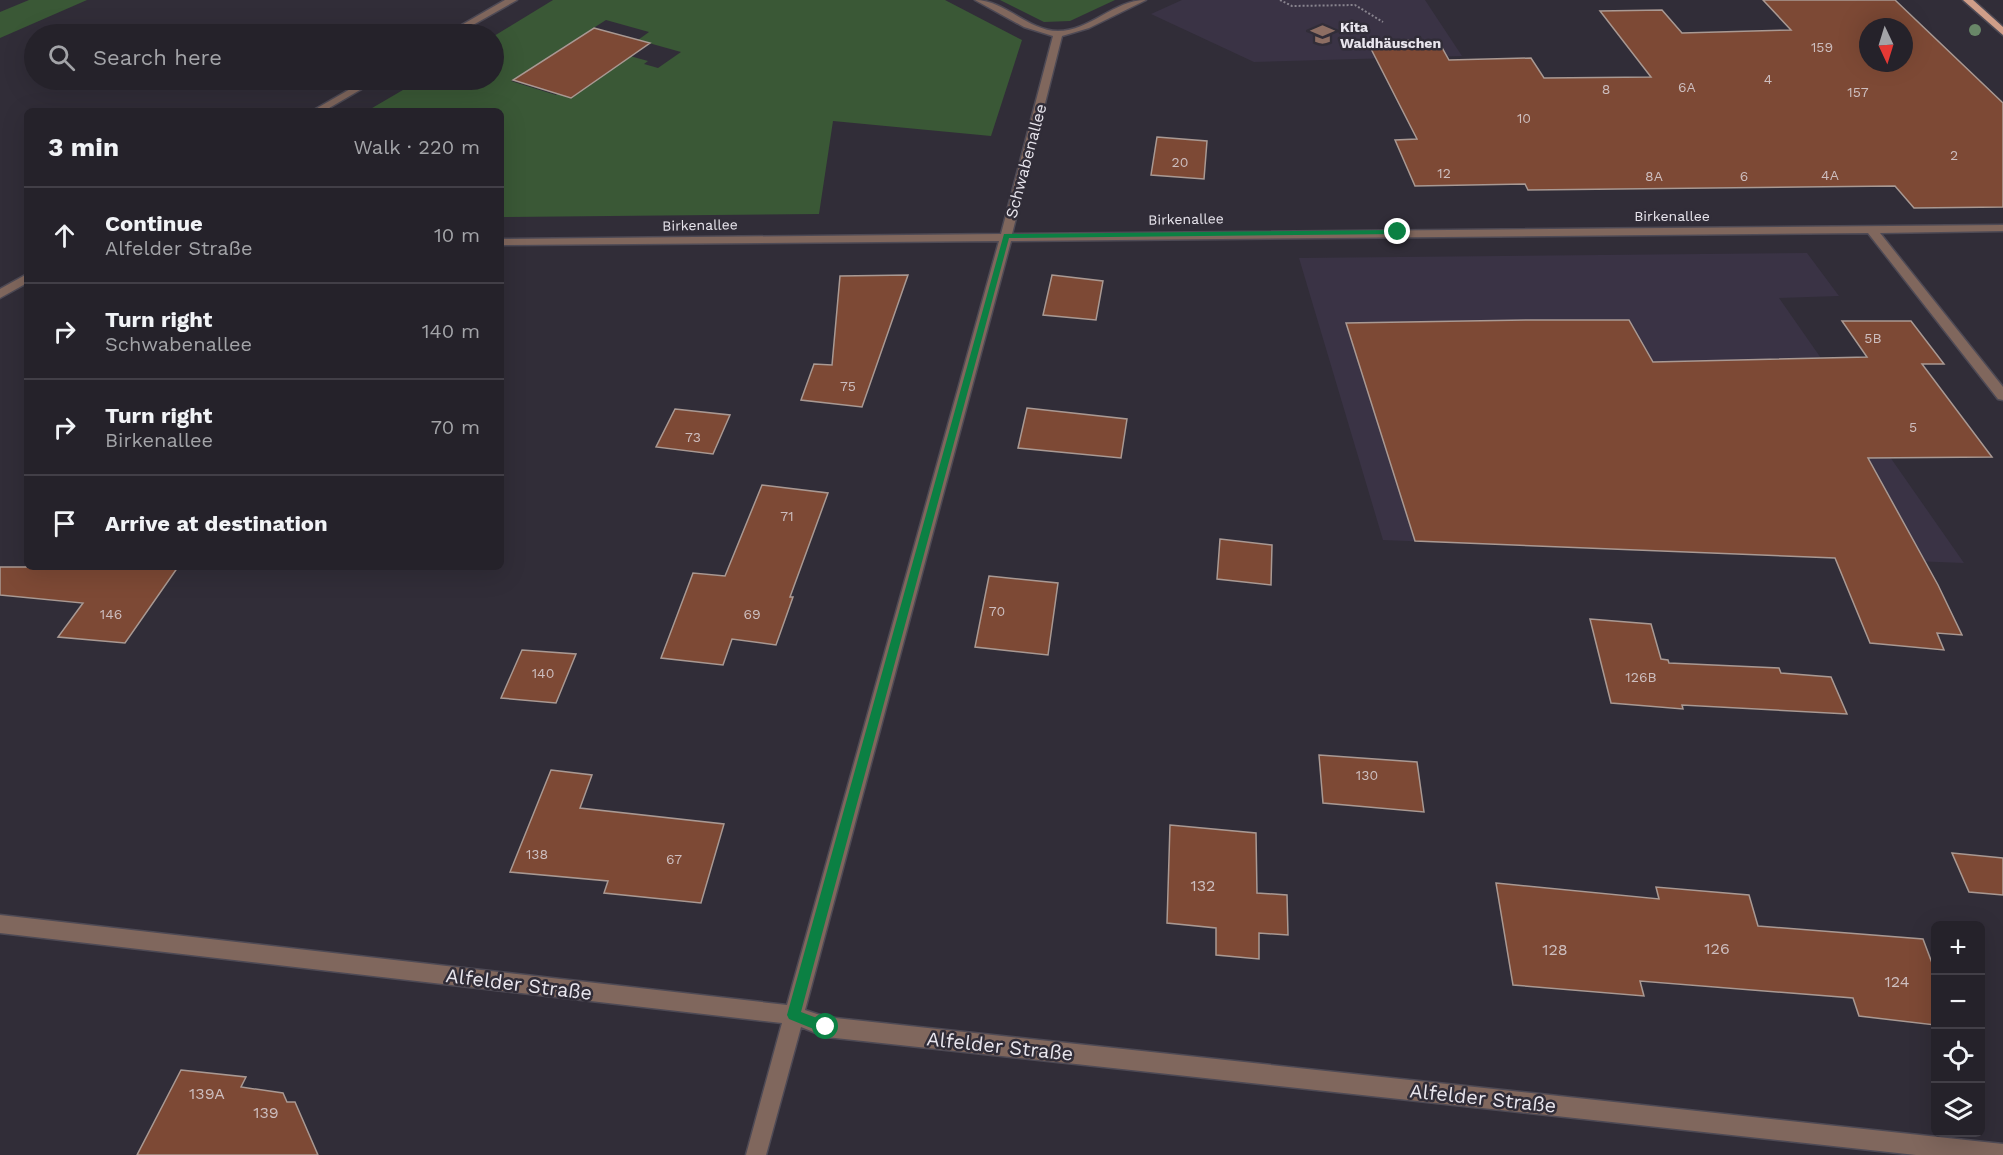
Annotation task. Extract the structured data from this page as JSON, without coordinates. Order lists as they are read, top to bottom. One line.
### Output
{"streets":{"street":["Schwabenallee","Birkenallee","Alfelder Straße"]},"crossings":[["Schwabenallee","Birkenallee"],["Schwabenallee","Alfelder Straße"]],"places":{"school or university":["Kita Waldhäuschen"]},"house_numbers":["159","4","6A","8","157","10","2","20","12","4A","8A","6","5B","75","5","73","71","70","146","69","140","126B","130","138","67","132","126","128","124","139A","139"],"north":"bottom","page":{"search":"Search here","heading":["3 min","Walk · 220 m"],"list":[["Continue","Alfelder Straße","10 m"],["Turn right","Schwabenallee","140 m"],["Turn right","Birkenallee","70 m"],"Arrive at destination"],"map_buttons":["+","−"]}}
